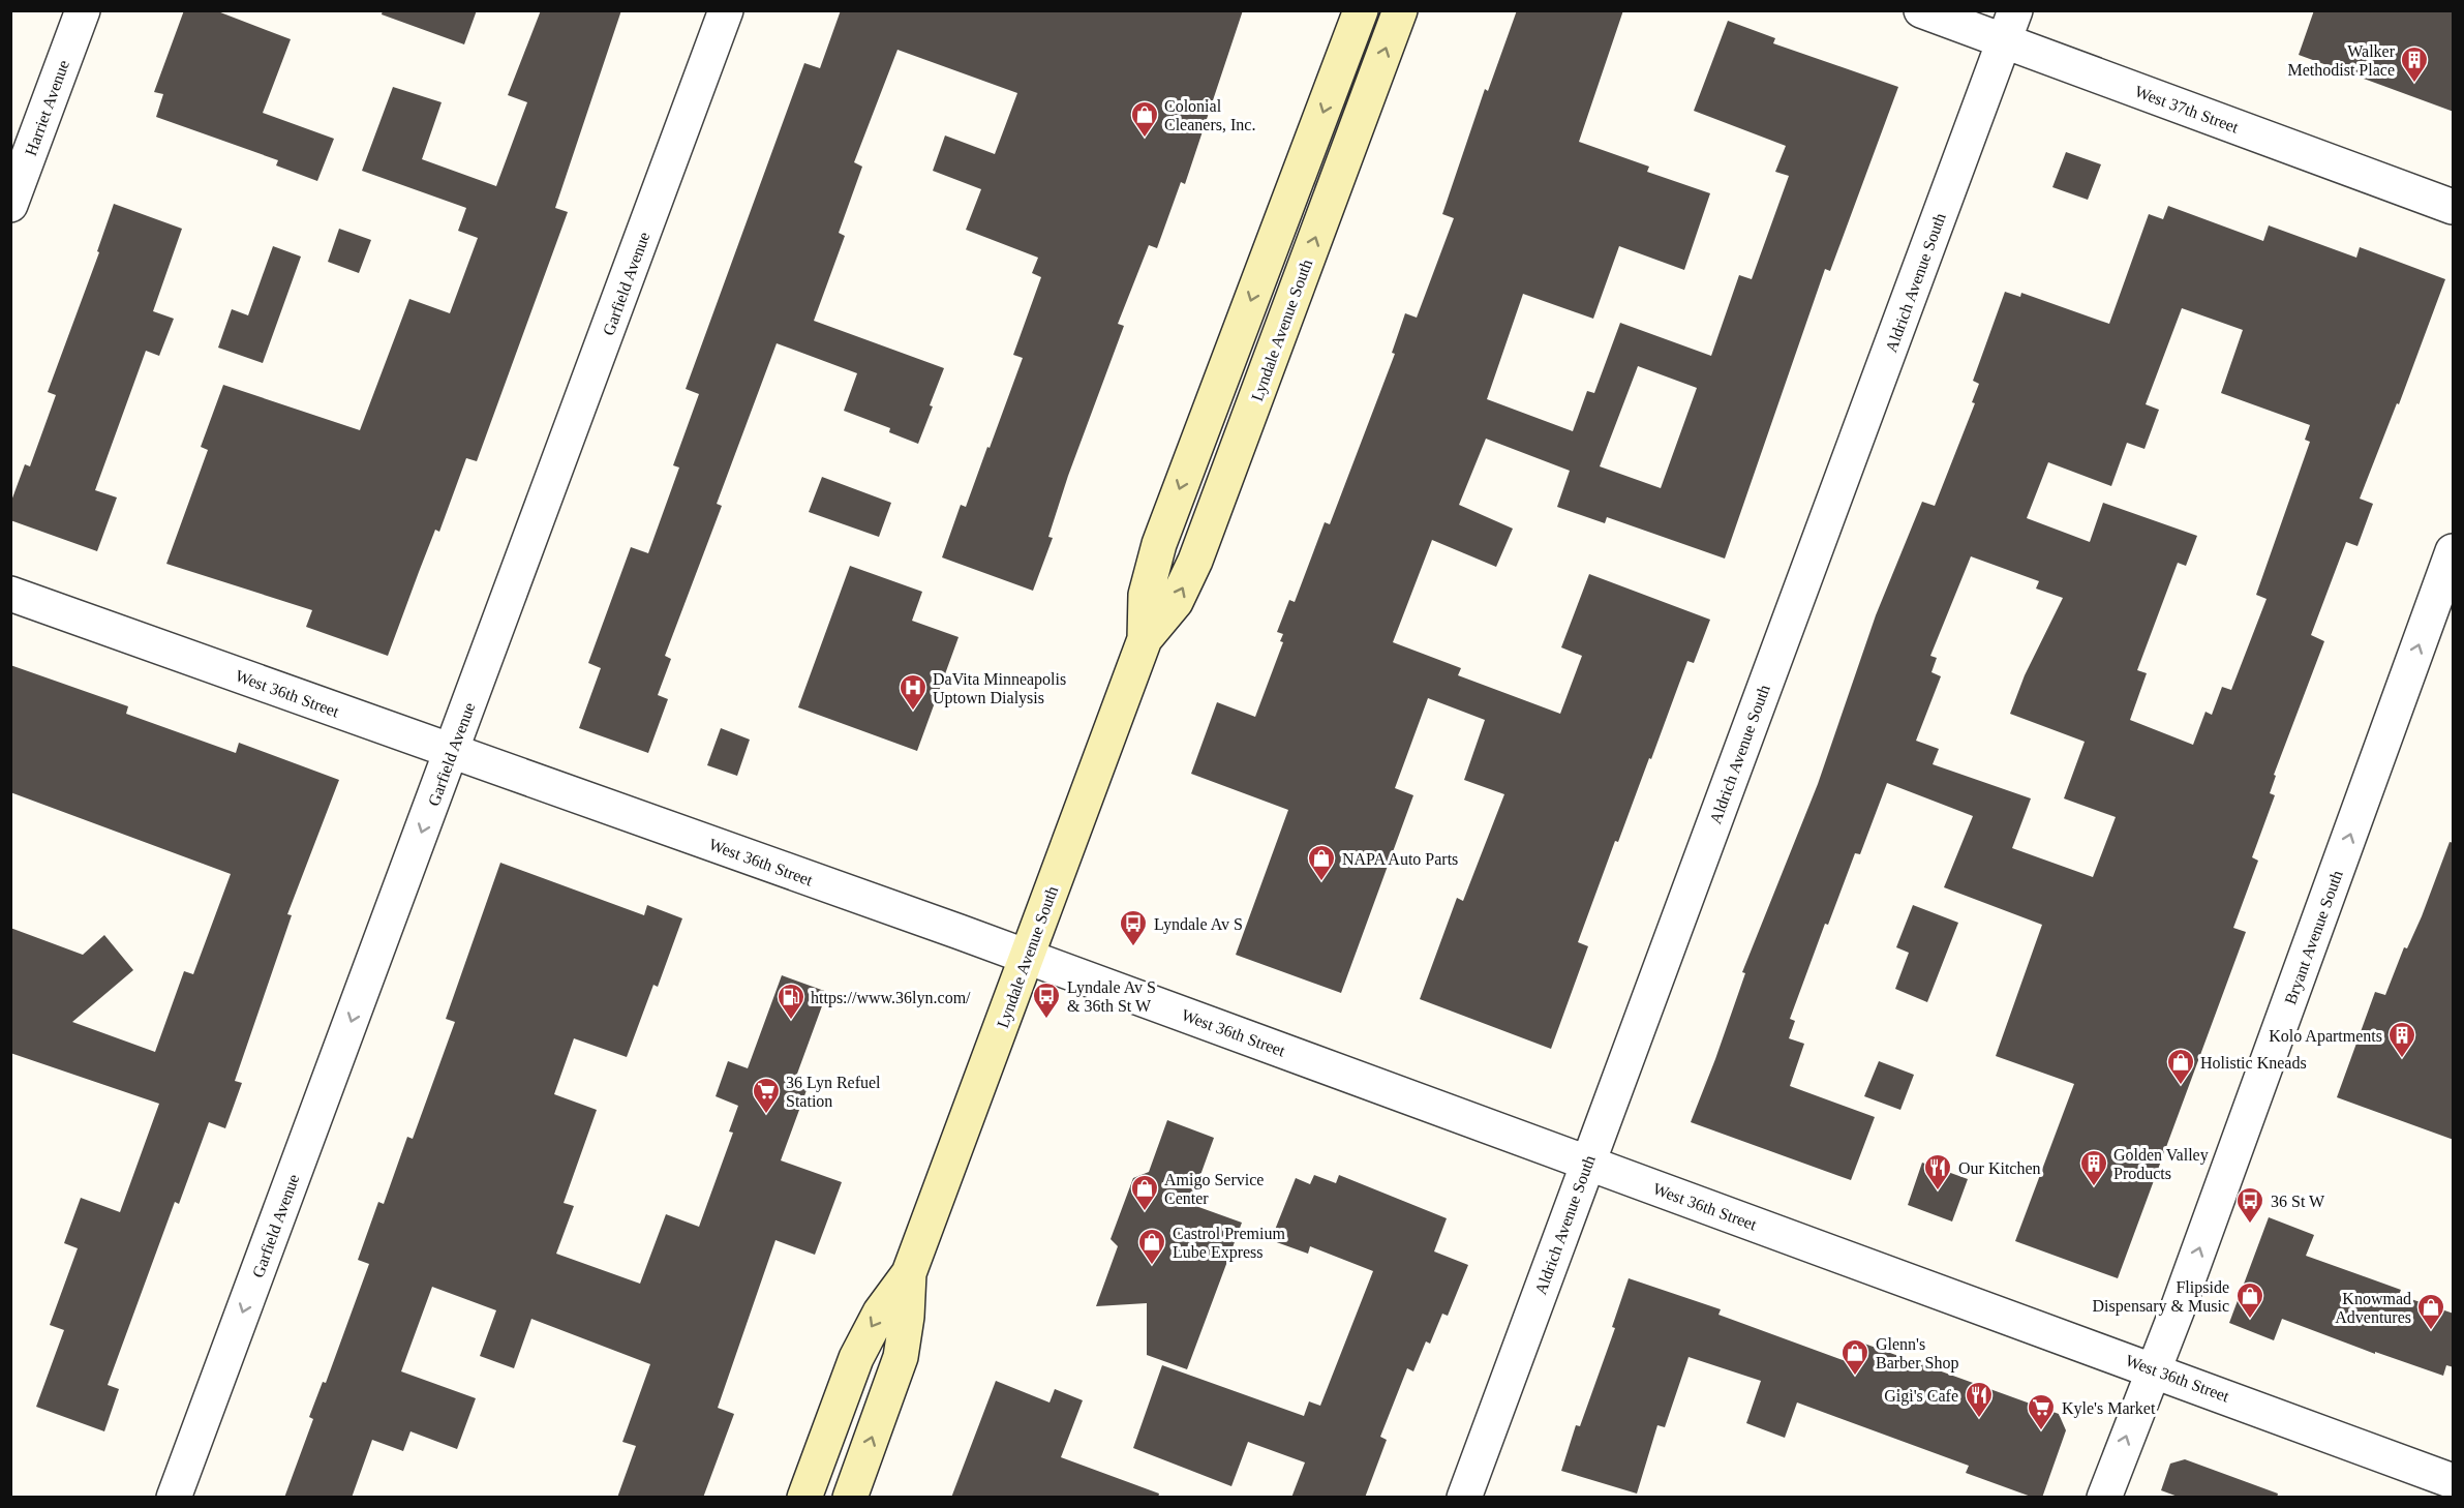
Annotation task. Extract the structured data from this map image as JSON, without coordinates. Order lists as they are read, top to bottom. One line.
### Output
{"streets":{"main road":["Lyndale Avenue South"],"street":["Harriet Avenue","West 37th Street","Aldrich Avenue South","Garfield Avenue","West 36th Street","Bryant Avenue South"]},"crossings":[["West 37th Street","Aldrich Avenue South"],["Aldrich Avenue South","West 36th Street"],["Garfield Avenue","West 36th Street"],["Lyndale Avenue South","West 36th Street"],["West 36th Street","Bryant Avenue South"]],"one_way":["Garfield Avenue","Bryant Avenue South"],"places":{"building":["Walker Methodist Place","Kolo Apartments","Golden Valley Products"],"shop":["Colonial Cleaners, Inc.","NAPA Auto Parts","Holistic Kneads","Amigo Service Center","Castrol Premium Lube Express","Flipside Dispensary & Music","Knowmad Adventures","Glenn's Barber Shop"],"hospital":["DaVita Minneapolis Uptown Dialysis"],"bus stop":["Lyndale Av S","Lyndale Av S & 36th St W","36 St W"],"fuel station":["https://www.36lyn.com/"],"supermarket":["36 Lyn Refuel Station","Kyle's Market"],"restaurant":["Our Kitchen","Gigi's Cafe"]}}
